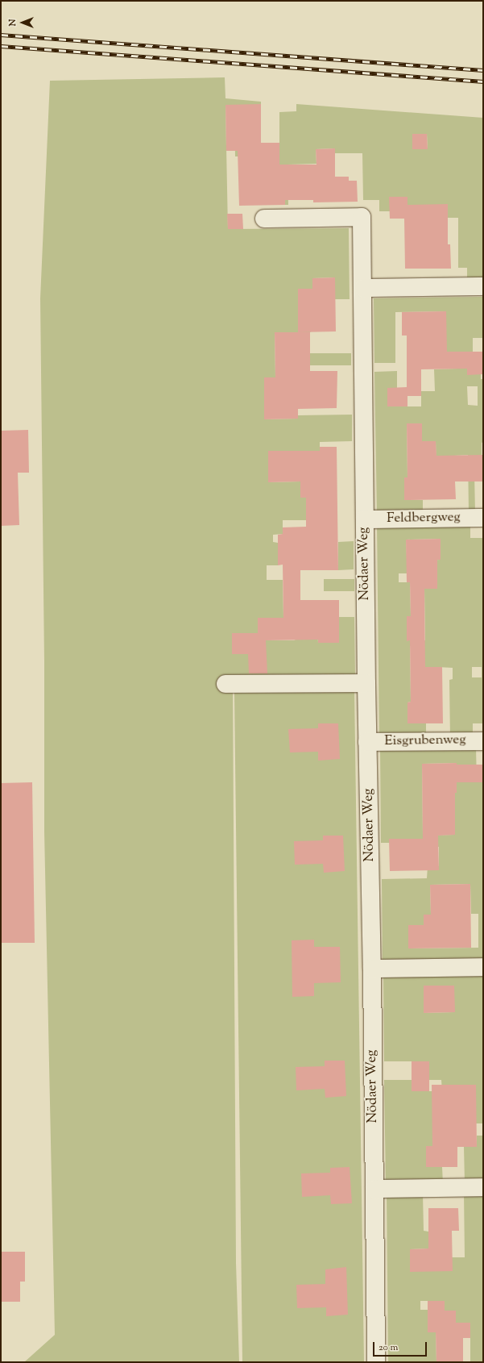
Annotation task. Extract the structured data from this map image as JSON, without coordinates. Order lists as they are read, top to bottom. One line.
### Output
{"streets":{"street":["Feldbergweg","Nödaer Weg","Eisgrubenweg"]},"crossings":[["Feldbergweg","Nödaer Weg"],["Nödaer Weg","Eisgrubenweg"]],"scale_bar":"20 m","north":"left"}
